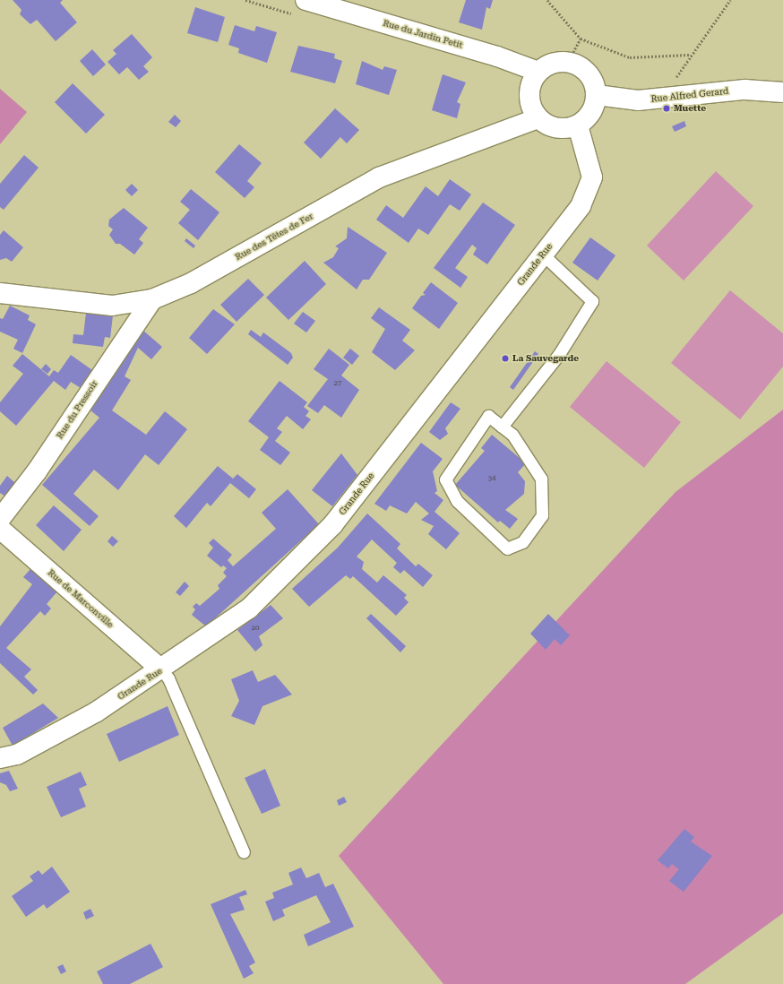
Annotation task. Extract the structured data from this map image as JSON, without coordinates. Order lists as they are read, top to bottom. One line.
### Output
{"streets":{"street":["Rue du Jardin Petit","Rue Alfred Gerard","Rue des Têtes de Fer","Grande Rue","Rue du Pressoir","Rue de Marconville"]},"crossings":[["Rue du Jardin Petit","Rue Alfred Gerard"],["Rue du Jardin Petit","Rue des Têtes de Fer"],["Rue du Jardin Petit","Grande Rue"],["Rue Alfred Gerard","Rue des Têtes de Fer"],["Rue Alfred Gerard","Grande Rue"],["Rue des Têtes de Fer","Grande Rue"],["Rue des Têtes de Fer","Rue du Pressoir"],["Grande Rue","Rue de Marconville"]],"places":["Muette","La Sauvegarde"],"house_numbers":["27","34","20"]}
